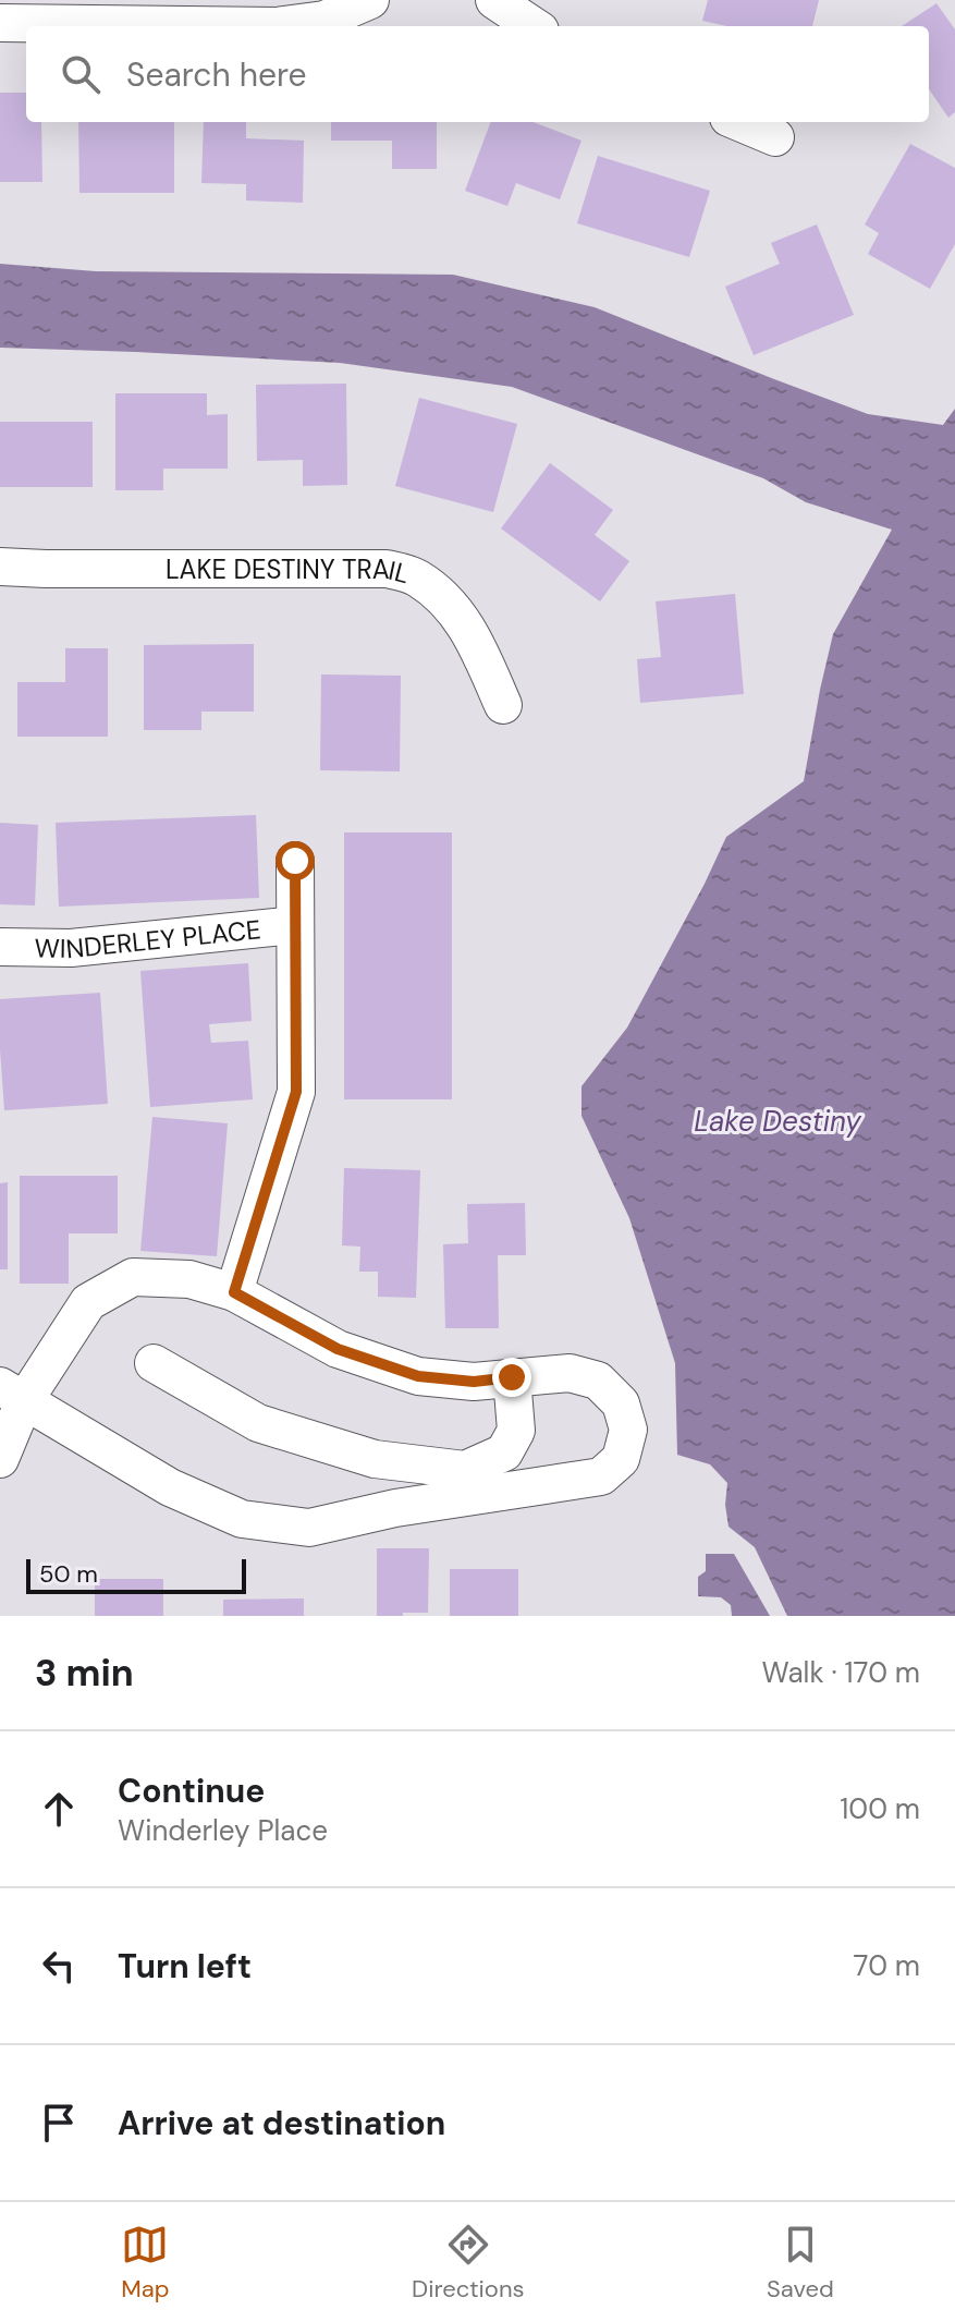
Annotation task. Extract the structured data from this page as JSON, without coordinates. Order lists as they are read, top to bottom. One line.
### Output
{"streets":{"street":["LAKE DESTINY TRAIL","WINDERLEY PLACE"]},"water":["Lake Destiny"],"scale_bar":"50 m","page":{"search":"Search here","scale":"50 m","heading":["3 min","Walk · 170 m"],"list":[["Continue","Winderley Place","100 m"],["Turn left","70 m"],"Arrive at destination"],"nav":["Map","Directions","Saved"]}}
